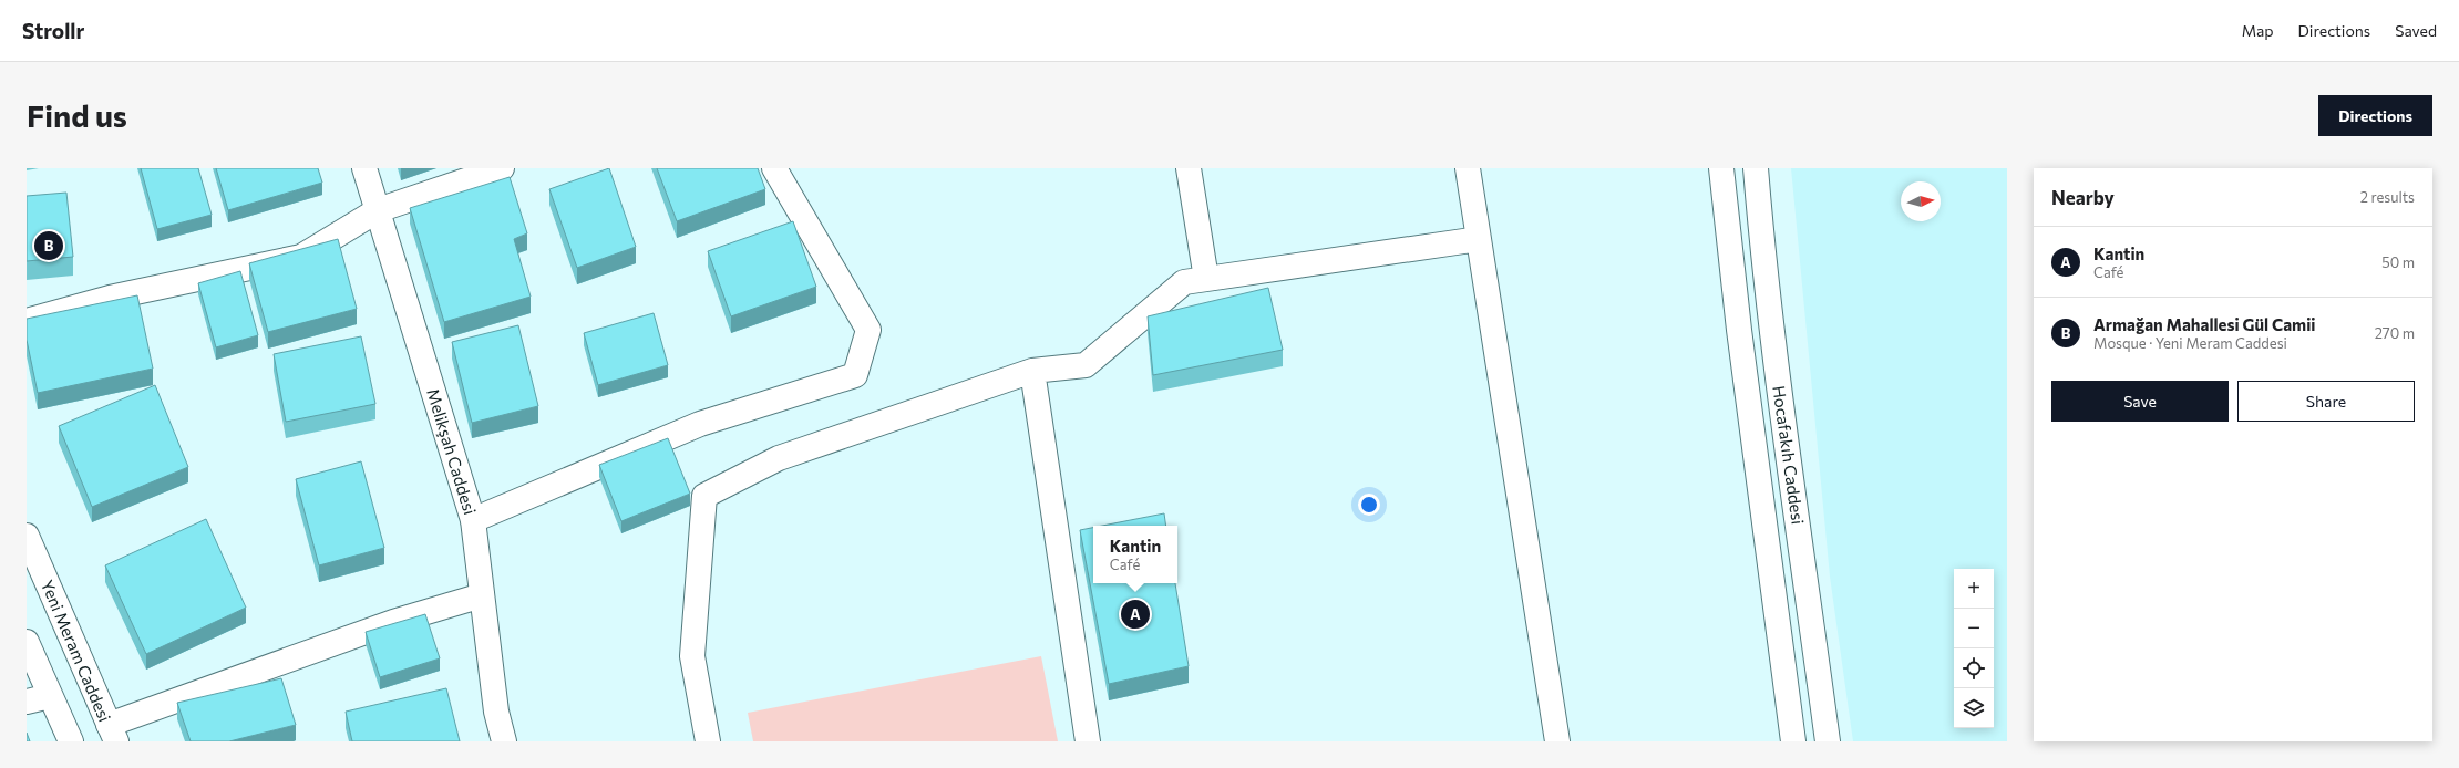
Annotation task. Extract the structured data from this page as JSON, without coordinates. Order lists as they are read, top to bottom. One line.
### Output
{"streets":{"street":["Melikşah Caddesi","Hocafakıh Caddesi","Yeni Meram Caddesi"]},"north":"right","page":{"header":"Strollr","nav":["Map","Directions","Saved"],"buttons":["Directions",["Save","Share"]],"title":"Find us","heading":["Nearby","2 results"],"list":[{"mark":"A","name":"Kantin","note":"Café","value":"50 m"},{"mark":"B","name":"Armağan Mahallesi Gül Camii","note":"Mosque · Yeni Meram Caddesi","value":"270 m"}],"pins":["B","A"],"popup":["Kantin","Café"],"map_buttons":["+","−"]}}
